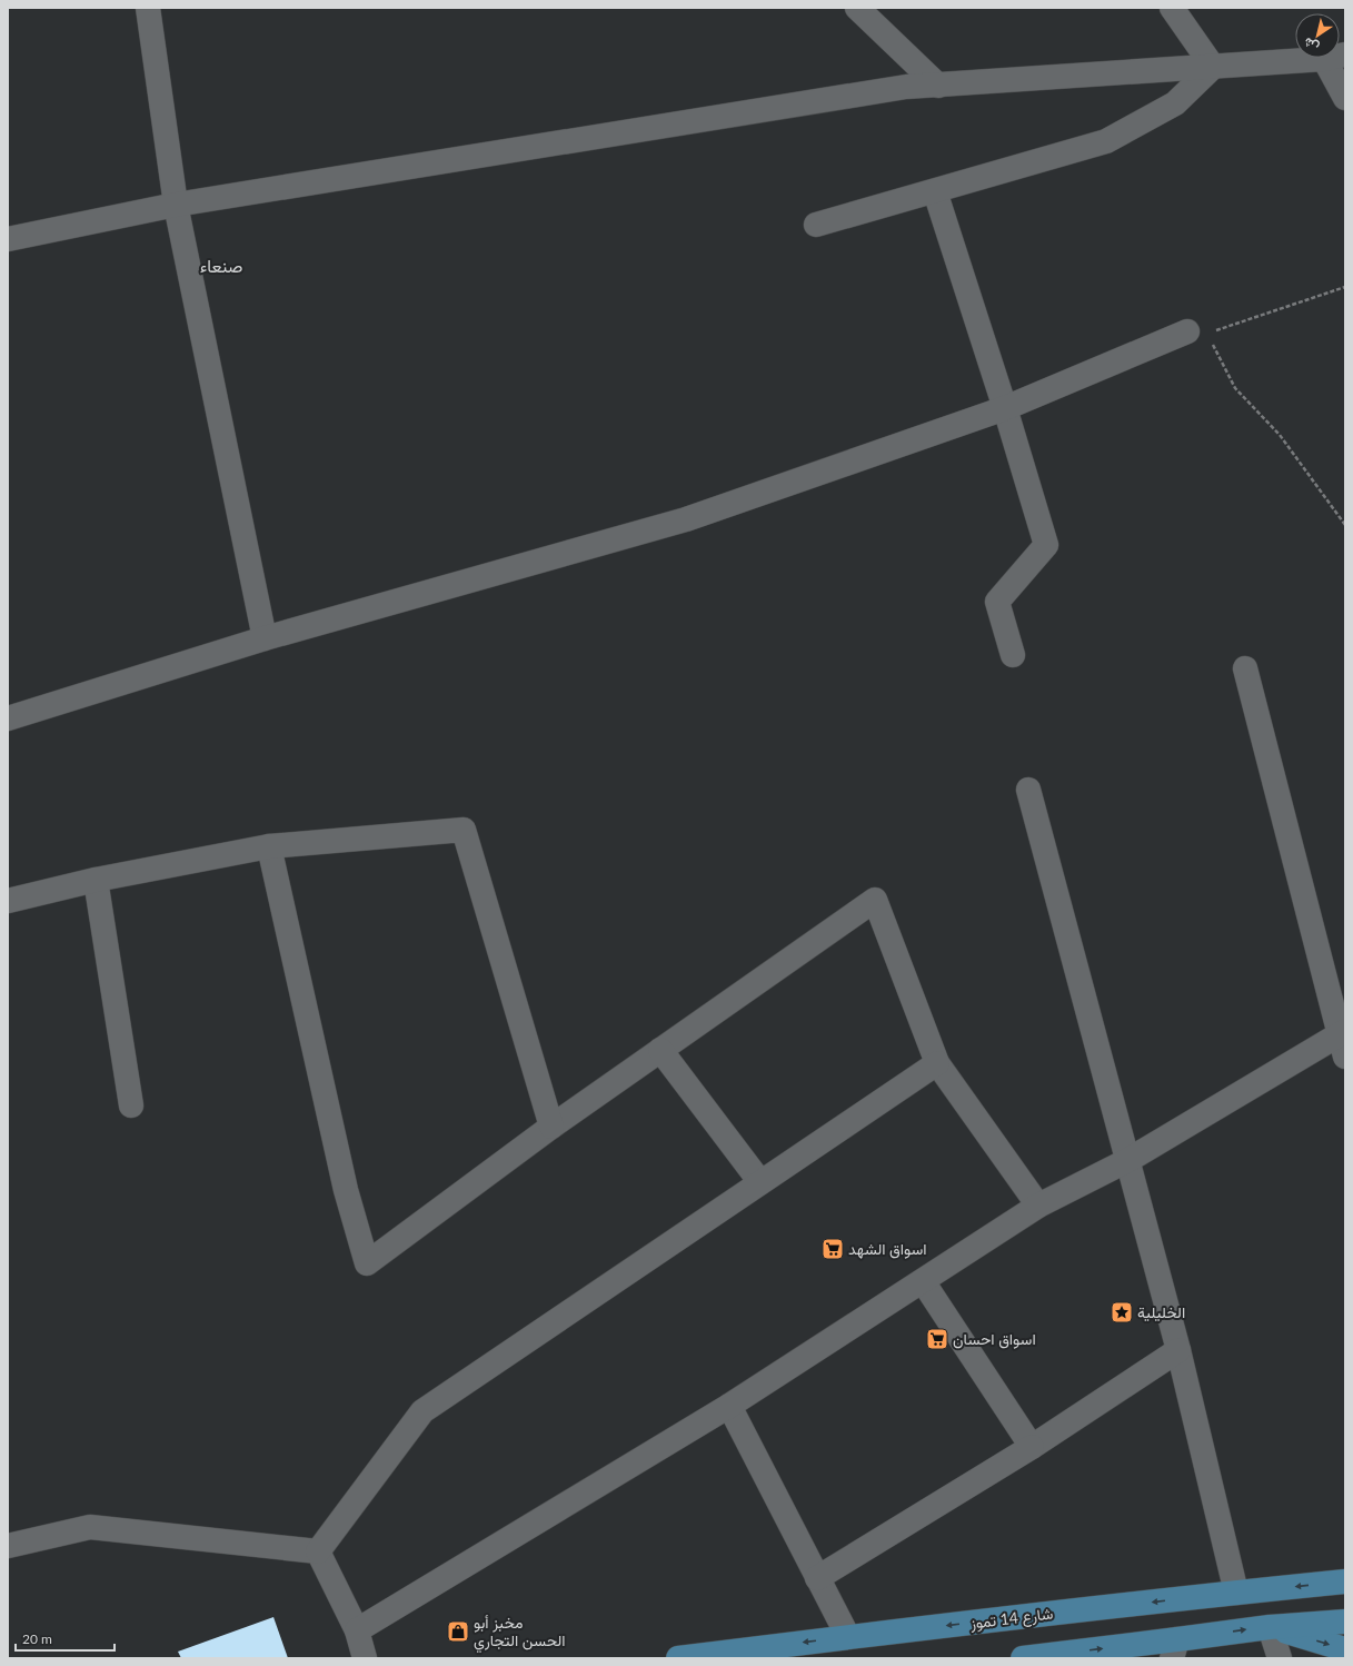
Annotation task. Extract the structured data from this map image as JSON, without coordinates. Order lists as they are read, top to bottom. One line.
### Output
{"streets":{"main road":["شارع 14 تموز"]},"districts":["صنعاء"],"places":{"supermarket":["اسواق الشهد","اسواق احسان"],"place":["الخليلية"],"shop":["مخبز أبو الحسن التجاري"]},"scale_bar":"20 m","north":"bottom left"}
